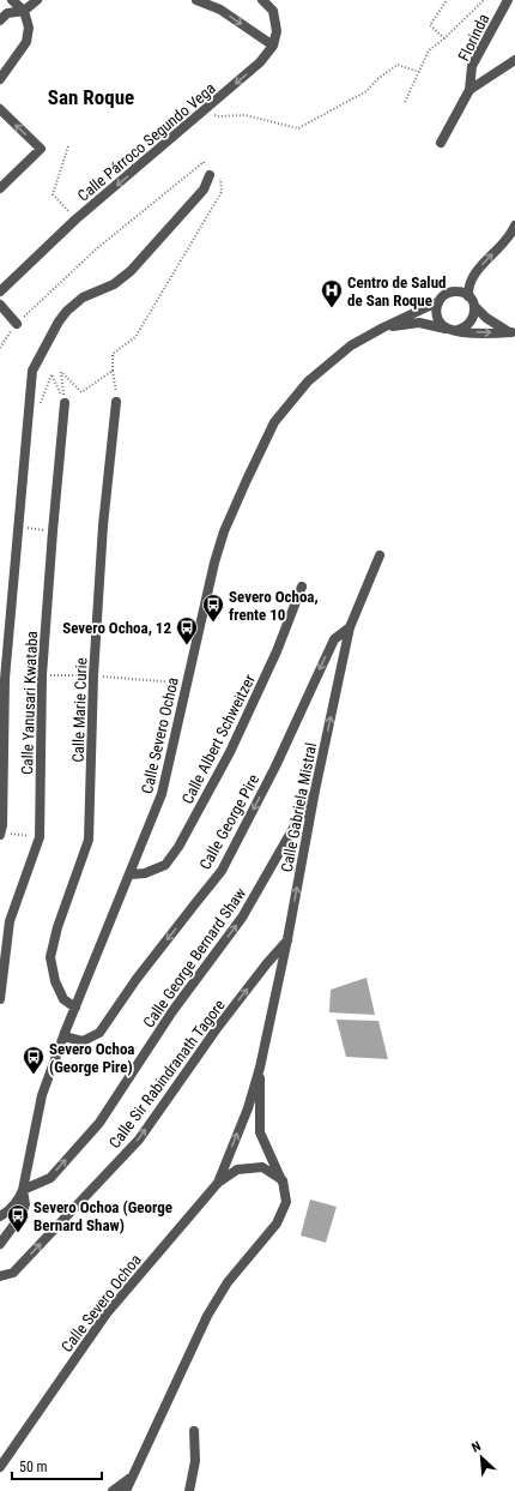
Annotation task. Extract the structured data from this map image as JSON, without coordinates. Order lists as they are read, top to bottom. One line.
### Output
{"streets":{"street":["Florinda","Calle Párroco Segundo Vega","Calle Yanusari Kwataba","Calle Marie Curie","Calle Severo Ochoa","Calle Albert Schweitzer","Calle Gabriela Mistral","Calle George Pire","Calle George Bernard Shaw","Calle Sir Rabindranath Tagore"]},"crossings":[["Calle Marie Curie","Calle Severo Ochoa"],["Calle Severo Ochoa","Calle Albert Schweitzer"],["Calle Severo Ochoa","Calle Gabriela Mistral"],["Calle Severo Ochoa","Calle George Pire"],["Calle Severo Ochoa","Calle George Bernard Shaw"],["Calle Gabriela Mistral","Calle George Pire"],["Calle Gabriela Mistral","Calle George Bernard Shaw"],["Calle Gabriela Mistral","Calle Sir Rabindranath Tagore"]],"one_way":["Calle Gabriela Mistral","Calle George Pire","Calle George Bernard Shaw","Calle Sir Rabindranath Tagore"],"districts":["San Roque"],"places":{"hospital":["Centro de Salud de San Roque"],"bus stop":["Severo Ochoa, frente 10","Severo Ochoa, 12","Severo Ochoa (George Pire)","Severo Ochoa (George Bernard Shaw)"]},"scale_bar":"50 m","north":"top left"}
